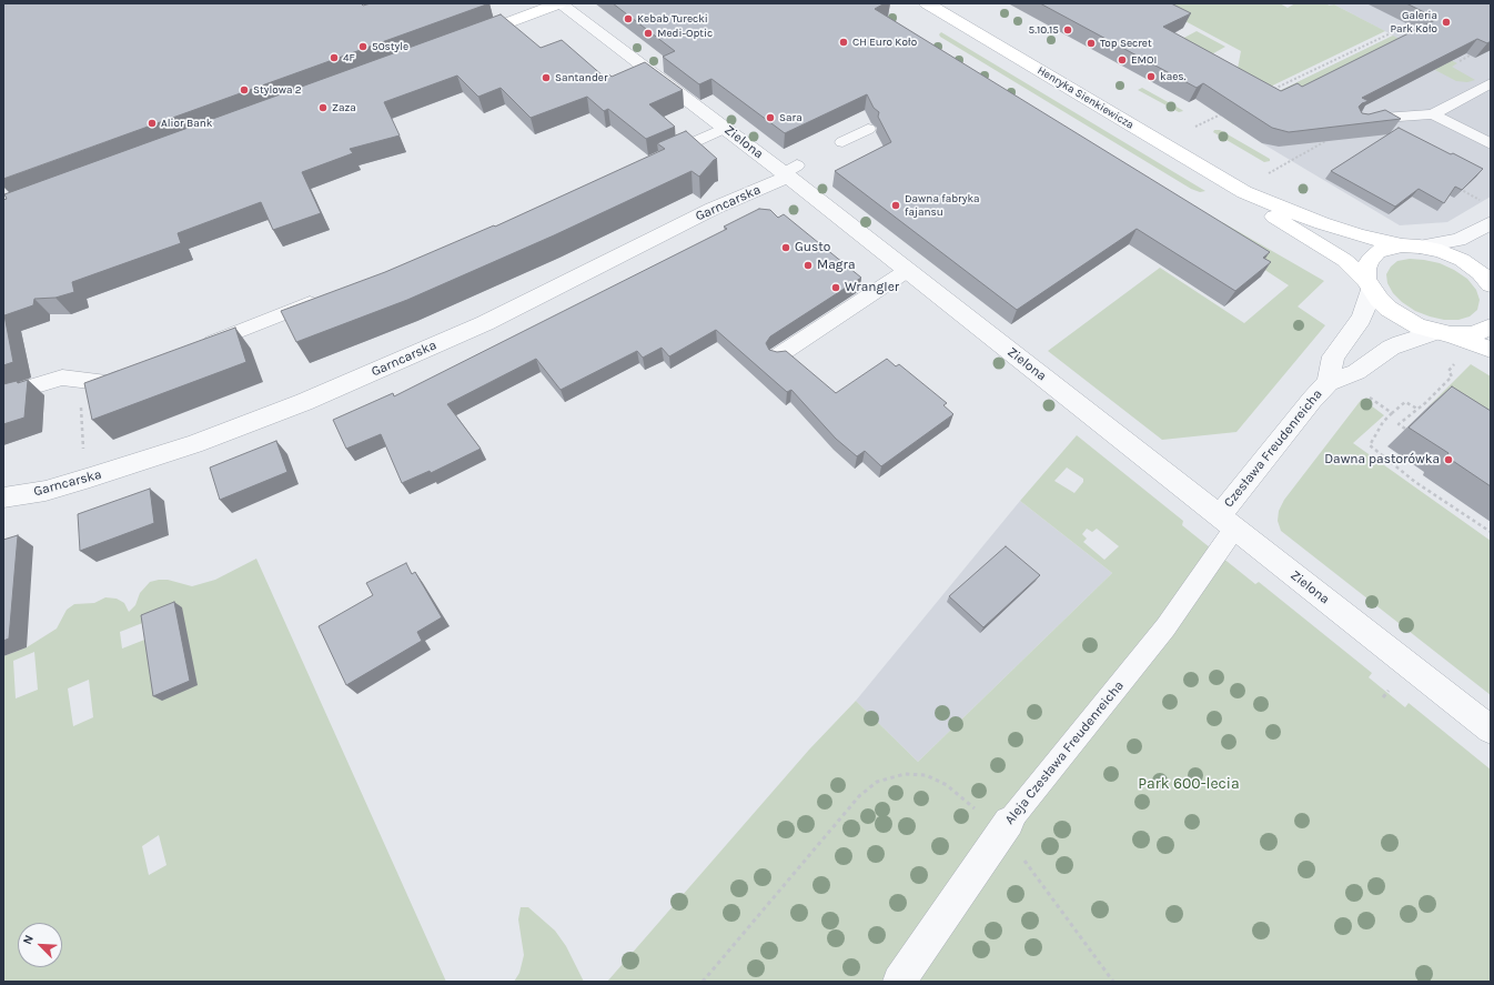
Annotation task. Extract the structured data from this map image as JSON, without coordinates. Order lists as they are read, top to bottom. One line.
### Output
{"streets":{"street":["Henryka Sienkiewicza","Zielona","Garncarska","Czesława Freudenreicha","Aleja Czesława Freudenreicha"]},"crossings":[["Henryka Sienkiewicza","Czesława Freudenreicha"],["Zielona","Garncarska"],["Zielona","Czesława Freudenreicha"],["Zielona","Aleja Czesława Freudenreicha"],["Czesława Freudenreicha","Aleja Czesława Freudenreicha"]],"parks":["Park 600-lecia"],"places":["Kebab Turecki","Galeria Park Koło","5.10.15","Medi-Optic","CH Euro Koło","Top Secret","50style","4F","EMOI","kaes.","Santander","Stylowa 2","Zaza","Sara","Alior Bank","Dawna fabryka fajansu","Gusto","Magra","Wrangler","Dawna pastorówka"],"north":"top left"}
